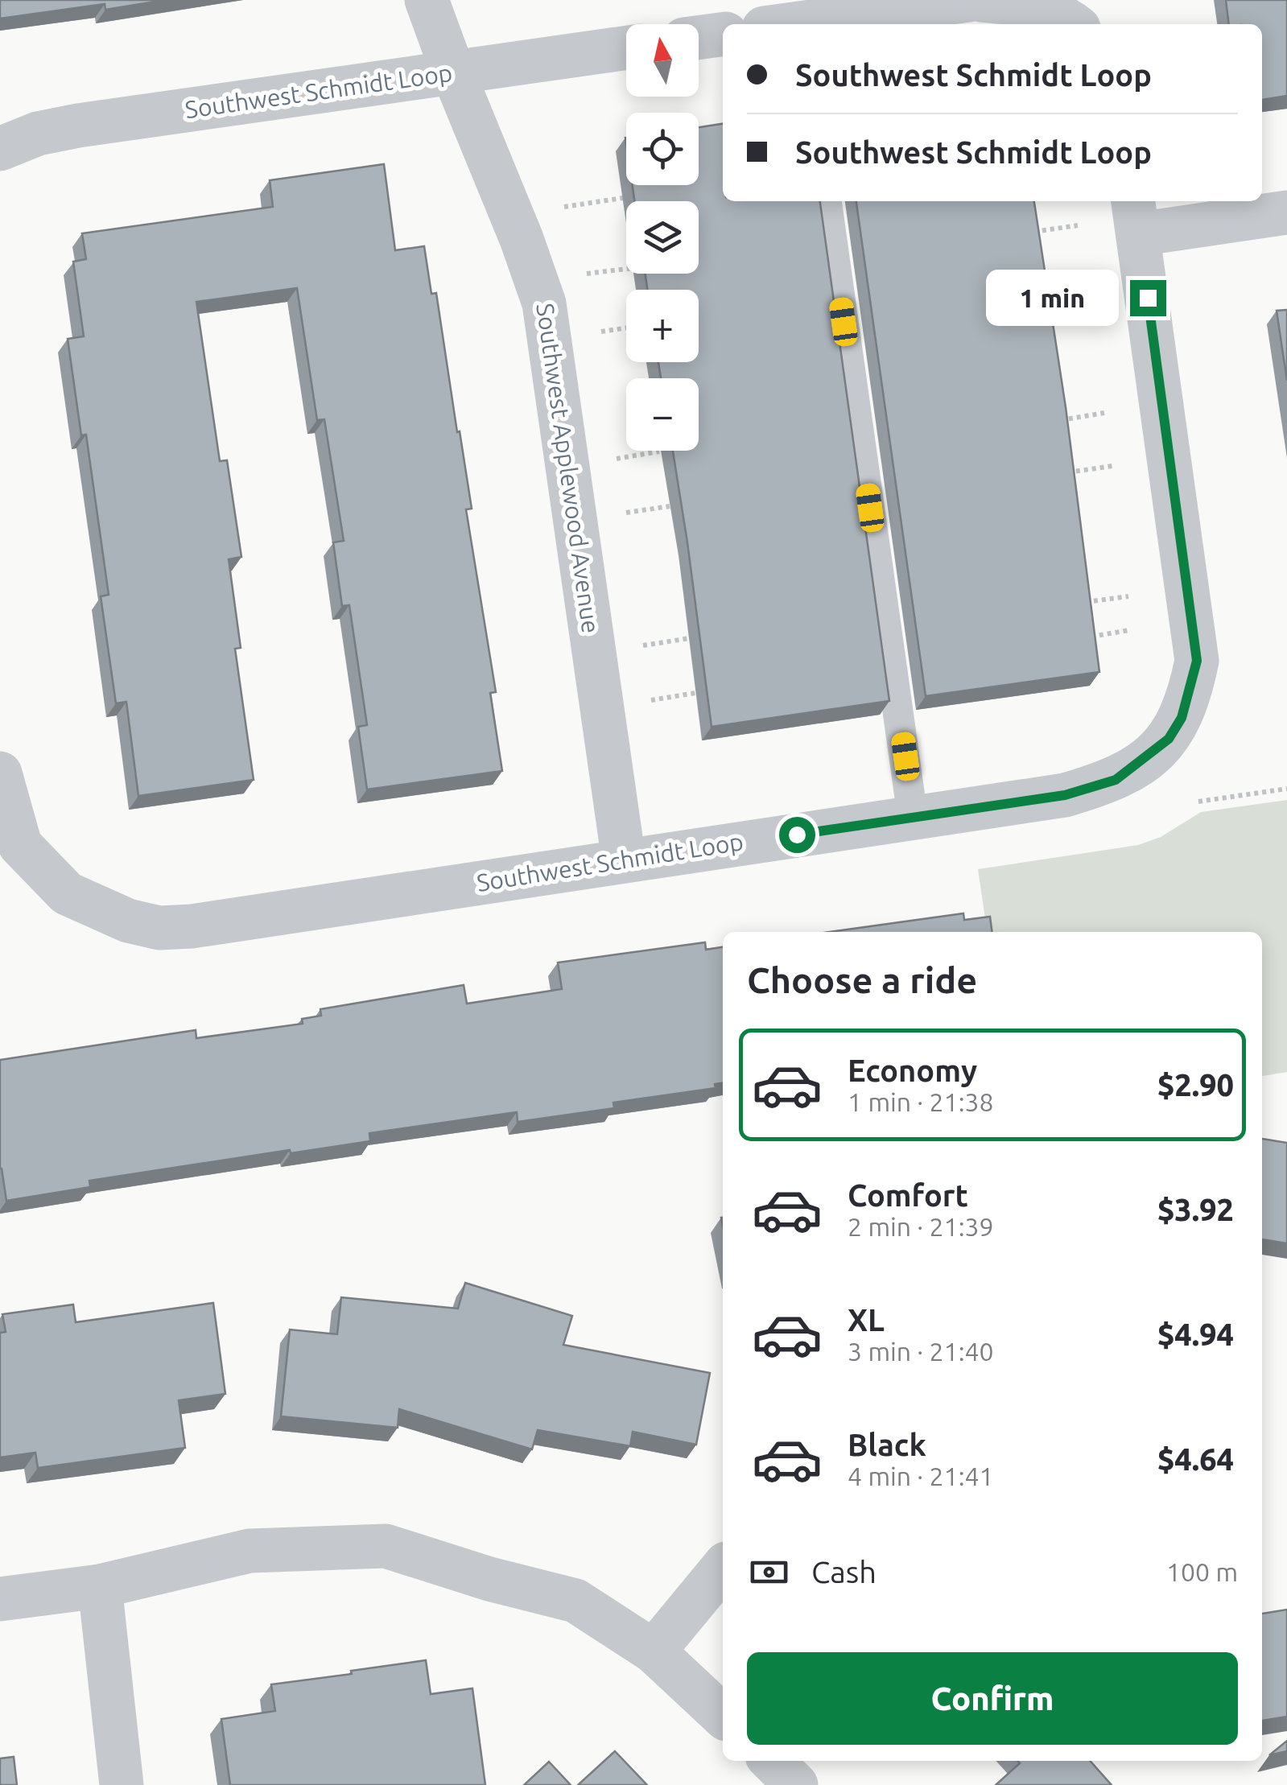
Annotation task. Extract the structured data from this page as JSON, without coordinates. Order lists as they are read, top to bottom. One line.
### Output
{"streets":{"street":["Southwest Schmidt Loop","Southwest Applewood Avenue"]},"crossings":[["Southwest Schmidt Loop","Southwest Applewood Avenue"]],"north":"top","page":{"map_buttons":["+","−"],"banner":["Southwest Schmidt Loop","Southwest Schmidt Loop"],"bubble":"1 min","heading":"Choose a ride","list":[{"name":"Economy","note":"1 min · 21:38","value":"$2.90"},{"name":"Comfort","note":"2 min · 21:39","value":"$3.92"},{"name":"XL","note":"3 min · 21:40","value":"$4.94"},{"name":"Black","note":"4 min · 21:41","value":"$4.64"}],"pay":["Cash","100 m"],"buttons":"Confirm"}}
